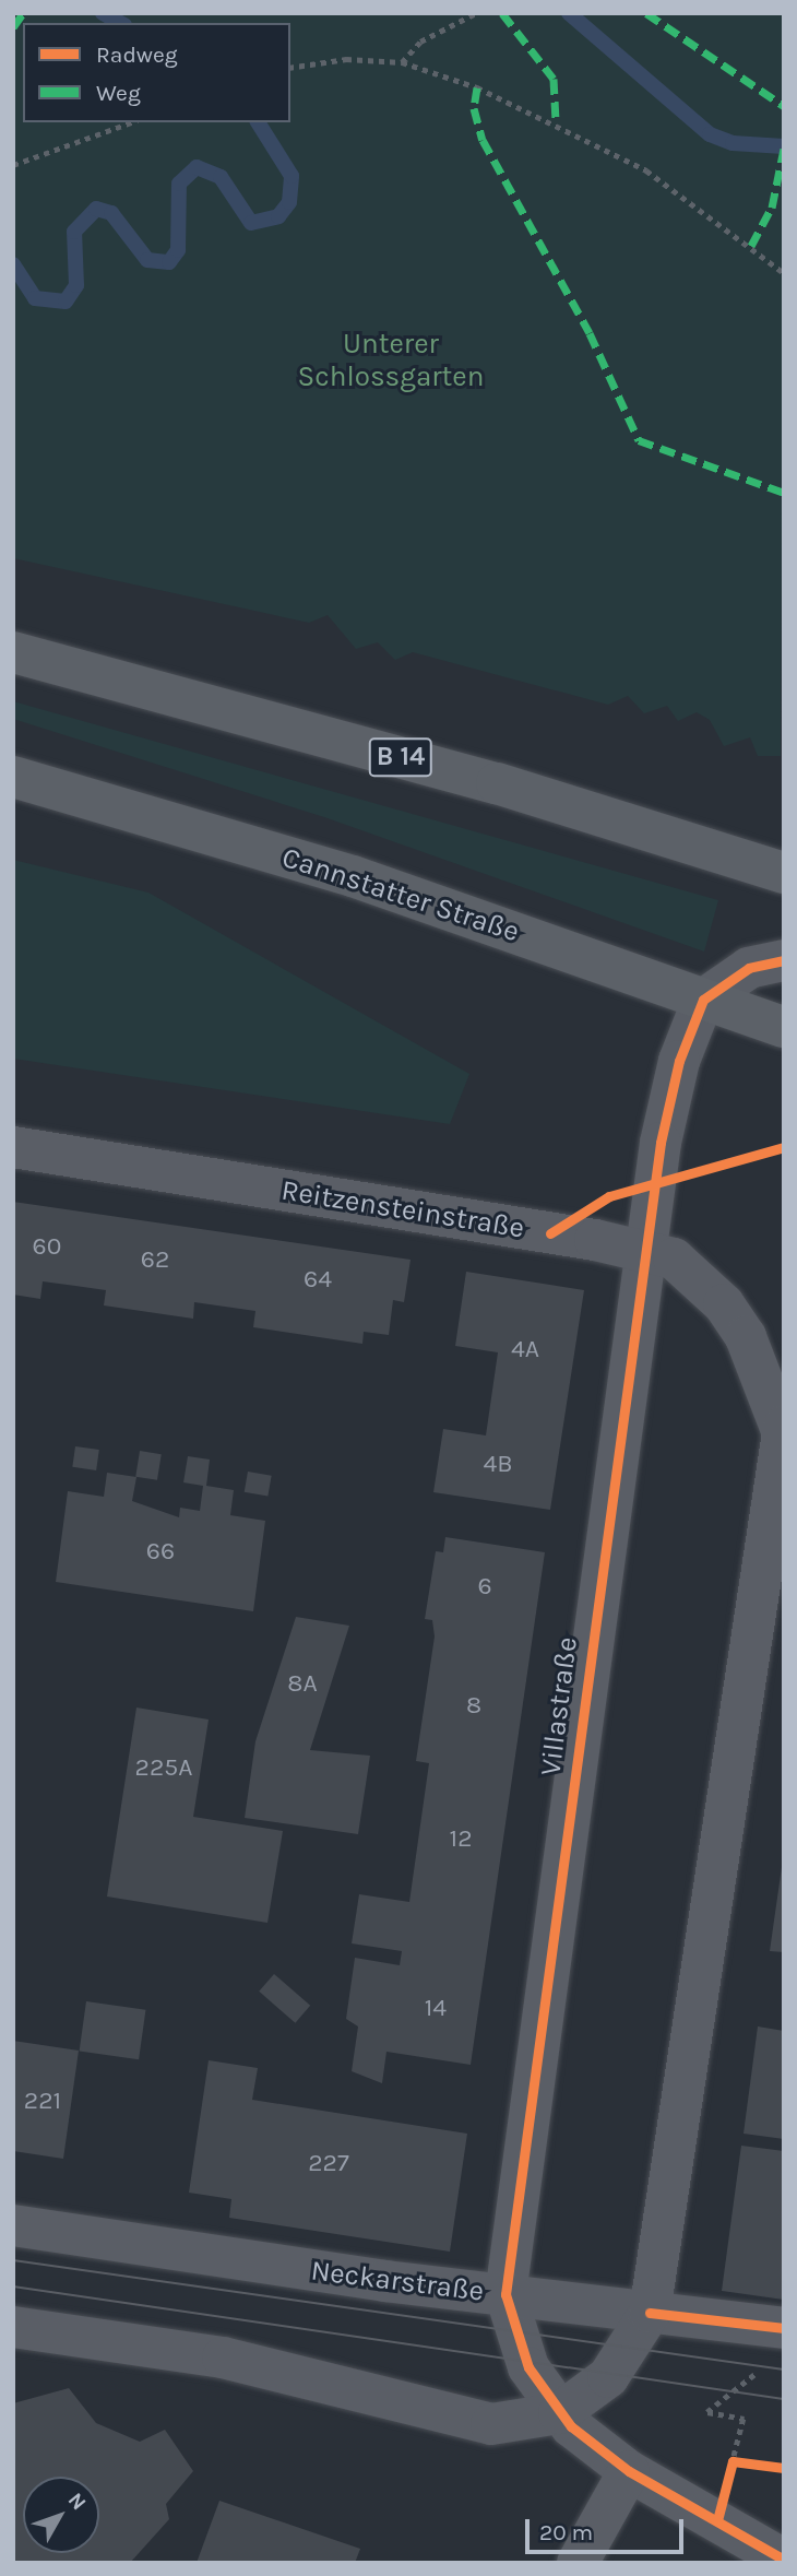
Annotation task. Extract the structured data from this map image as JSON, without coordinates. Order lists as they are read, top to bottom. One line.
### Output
{"streets":{"main road":["B 14","Cannstatter Straße"],"street":["Reitzensteinstraße","Villastraße","Neckarstraße"]},"crossings":[["Cannstatter Straße","Villastraße"],["Reitzensteinstraße","Villastraße"],["Villastraße","Neckarstraße"]],"parks":["Unterer Schlossgarten"],"house_numbers":["60","62","64","4A","4B","66","6","8A","8","225A","12","14","221","227"],"legend":["Radweg","Weg"],"scale_bar":"20 m","north":"top right"}
